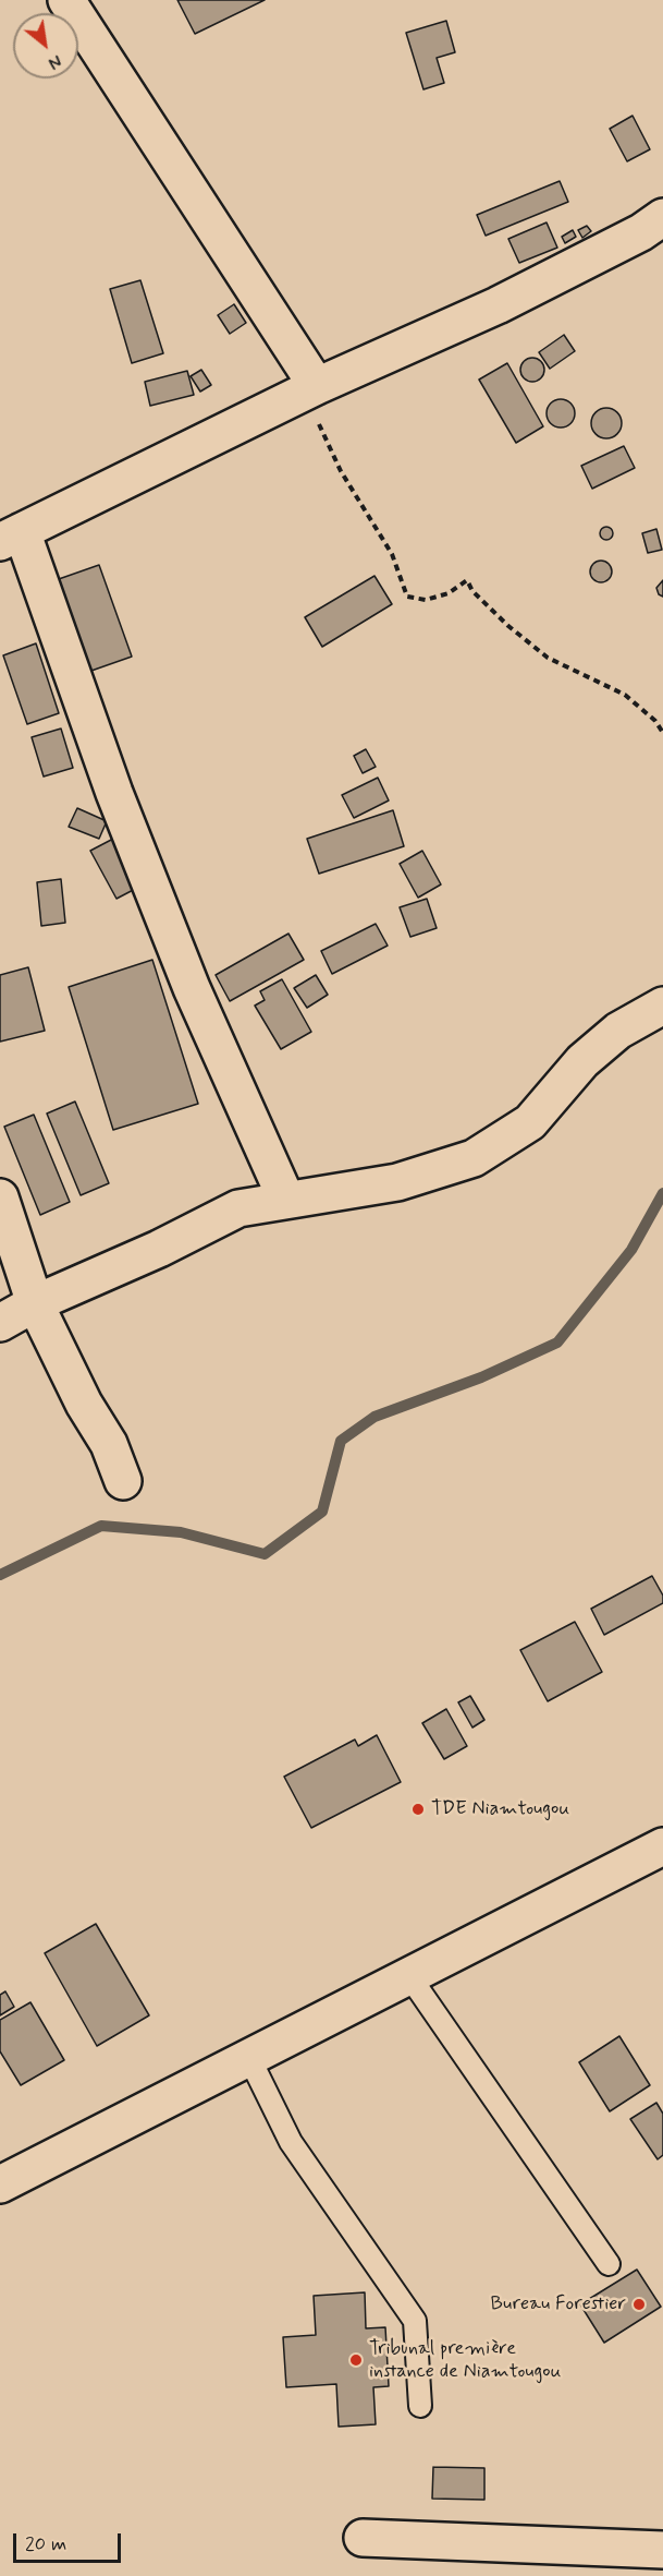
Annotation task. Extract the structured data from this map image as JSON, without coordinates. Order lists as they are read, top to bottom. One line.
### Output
{"places":["TDE Niamtougou","Bureau Forestier","Tribunal première instance de Niamtougou"],"scale_bar":"20 m","north":"bottom right"}
